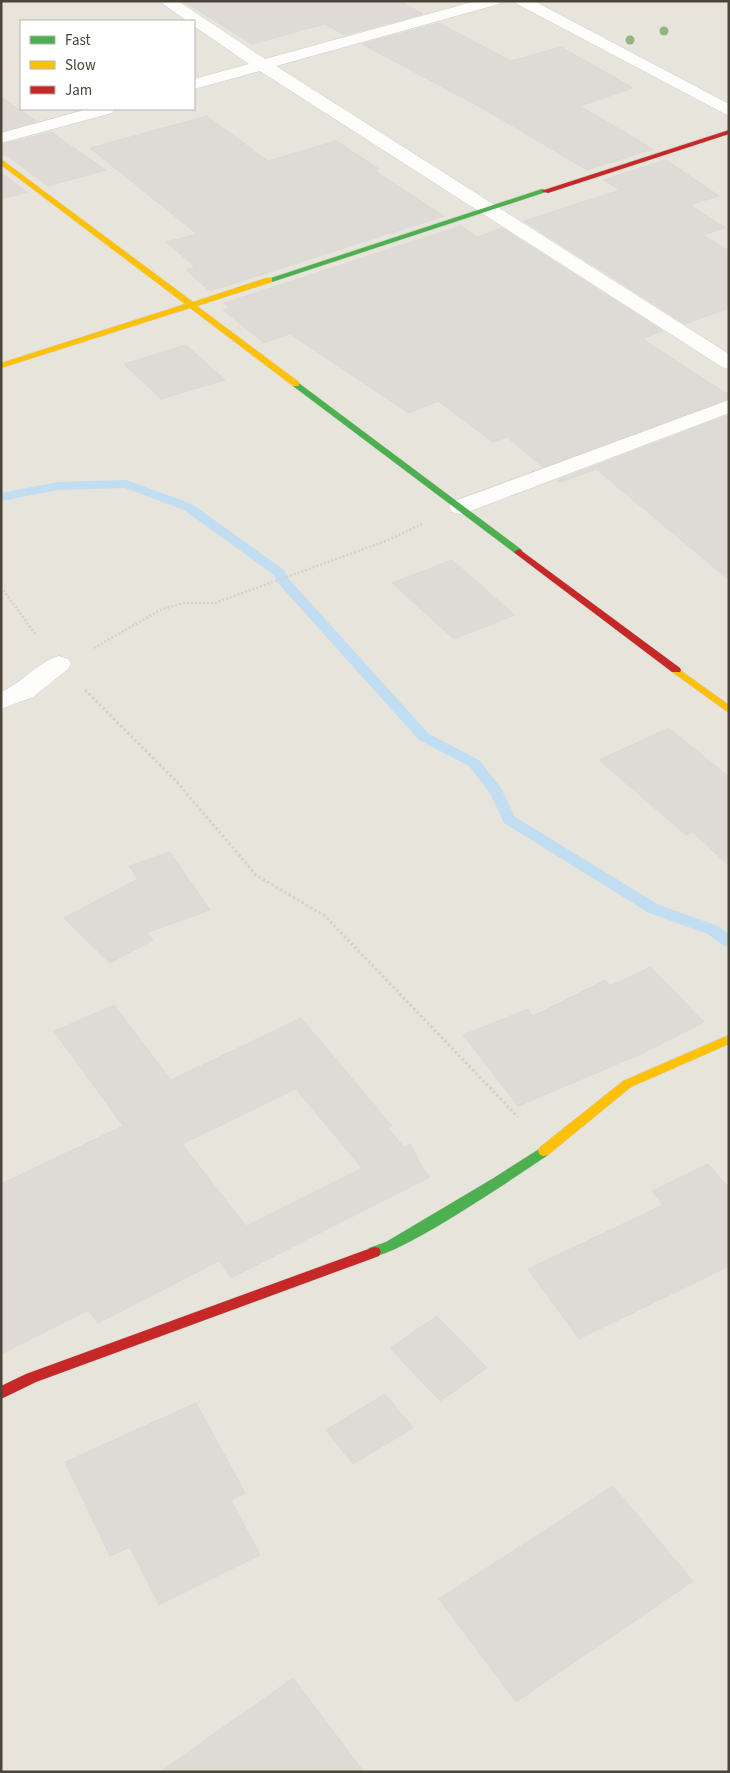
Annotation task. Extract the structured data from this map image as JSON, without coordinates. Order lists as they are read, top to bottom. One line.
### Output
{"legend":["Fast","Slow","Jam"]}
